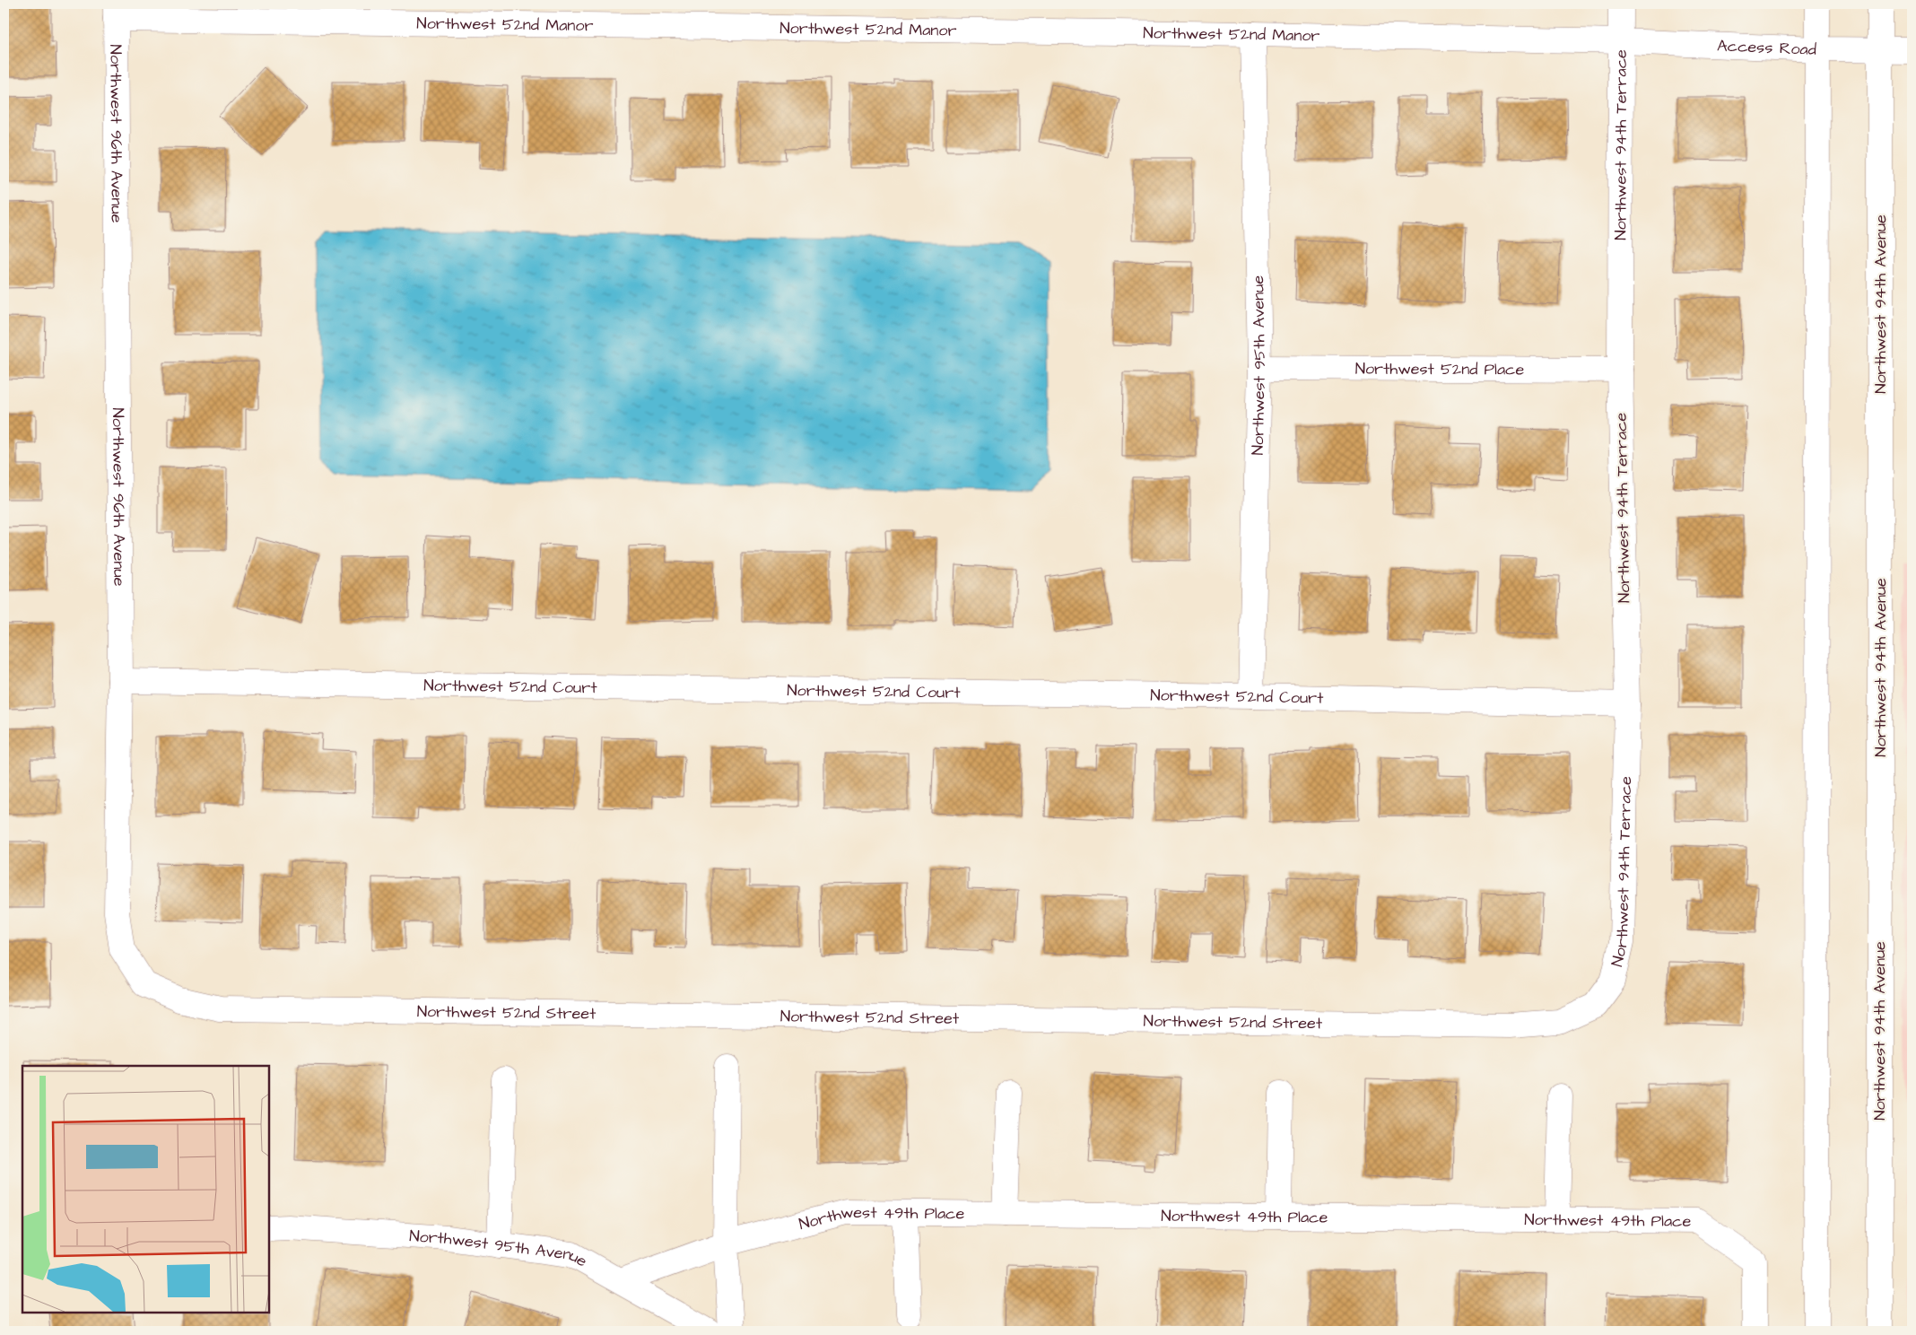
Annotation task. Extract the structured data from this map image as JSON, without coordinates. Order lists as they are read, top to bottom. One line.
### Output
{"streets":{"street":["Northwest 52nd Manor","Access Road","Northwest 96th Avenue","Northwest 94th Terrace","Northwest 94th Avenue","Northwest 95th Avenue","Northwest 52nd Place","Northwest 52nd Court","Northwest 52nd Street","Northwest 49th Place"]},"crossings":[["Northwest 52nd Manor","Access Road"],["Northwest 52nd Manor","Northwest 96th Avenue"],["Northwest 52nd Manor","Northwest 94th Terrace"],["Northwest 52nd Manor","Northwest 95th Avenue"],["Access Road","Northwest 94th Terrace"],["Access Road","Northwest 94th Avenue"],["Northwest 96th Avenue","Northwest 52nd Court"],["Northwest 96th Avenue","Northwest 52nd Street"],["Northwest 94th Terrace","Northwest 52nd Place"],["Northwest 94th Terrace","Northwest 52nd Court"],["Northwest 94th Terrace","Northwest 52nd Street"],["Northwest 95th Avenue","Northwest 52nd Place"],["Northwest 95th Avenue","Northwest 52nd Court"],["Northwest 95th Avenue","Northwest 49th Place"]]}
